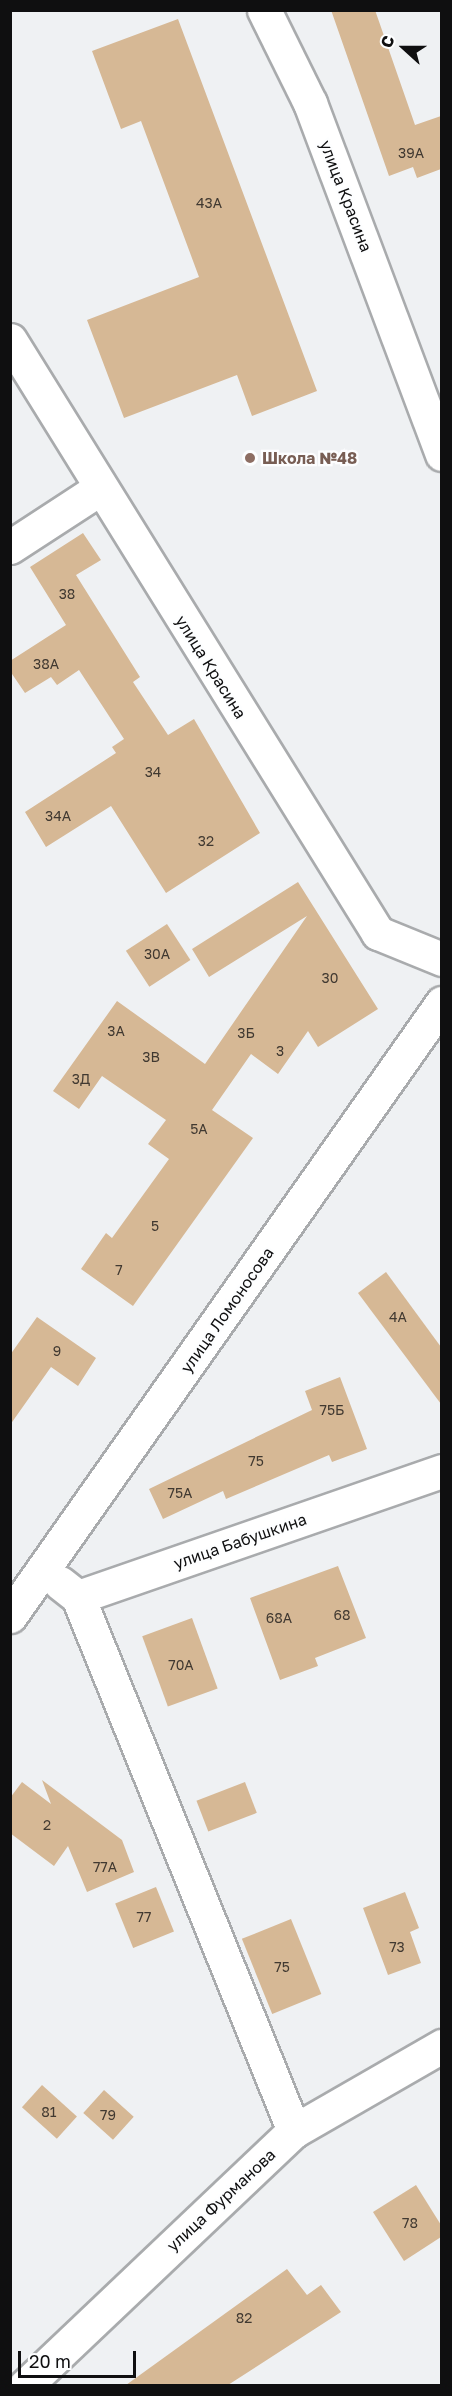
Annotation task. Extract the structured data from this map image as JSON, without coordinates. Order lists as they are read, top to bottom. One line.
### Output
{"streets":{"street":["улица Красина","улица Ломоносова","улица Бабушкина","улица Фурманова"]},"places":["Школа №48"],"house_numbers":["39А","43А","38","38А","34","34А","32","30А","30","3А","3Б","3","3В","3Д","5А","5","7","4А","9","75Б","75","75А","68","68А","70А","2","77А","77","73","75","81","79","78","82"],"scale_bar":"20 m","north":"left"}
